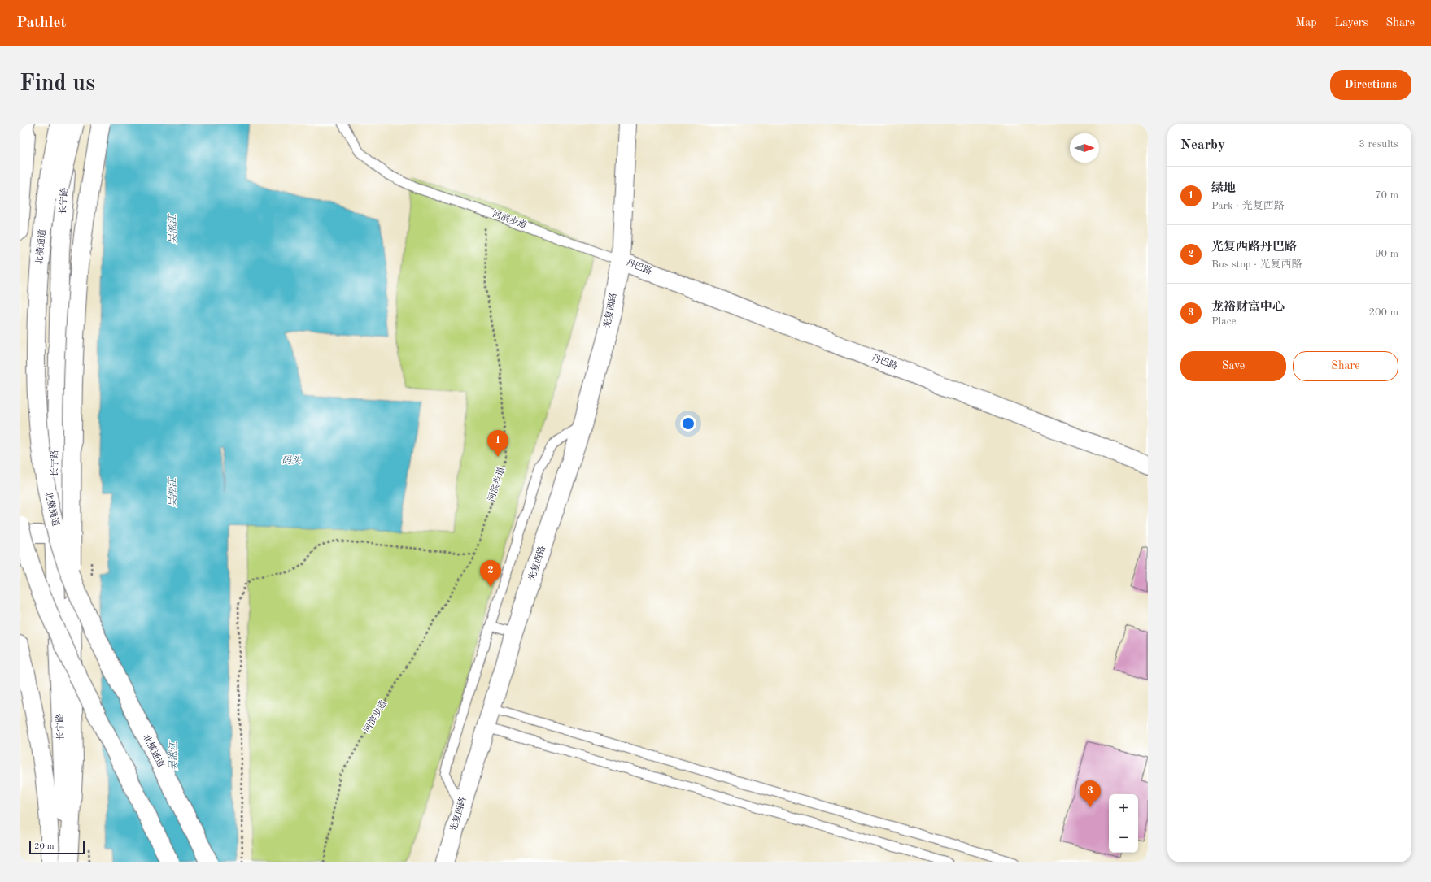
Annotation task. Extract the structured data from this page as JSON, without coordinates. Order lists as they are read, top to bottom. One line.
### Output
{"streets":{"main road":["长宁路","北横通道","丹巴路","光复西路"],"lane":["河滨步道"]},"crossings":[["河滨步道","丹巴路"],["河滨步道","光复西路"],["丹巴路","光复西路"]],"water":["吴淞江","码头"],"scale_bar":"20 m","north":"right","page":{"header":"Pathlet","nav":["Map","Layers","Share"],"buttons":["Directions",["Save","Share"]],"title":"Find us","heading":["Nearby","3 results"],"list":[{"mark":"1","name":"绿地","note":"Park · 光复西路","value":"70 m"},{"mark":"2","name":"光复西路丹巴路","note":"Bus stop · 光复西路","value":"90 m"},{"mark":"3","name":"龙裕财富中心","note":"Place","value":"200 m"}],"pins":["1","2","3"],"map_buttons":["+","−"],"scale":"20 m"}}
